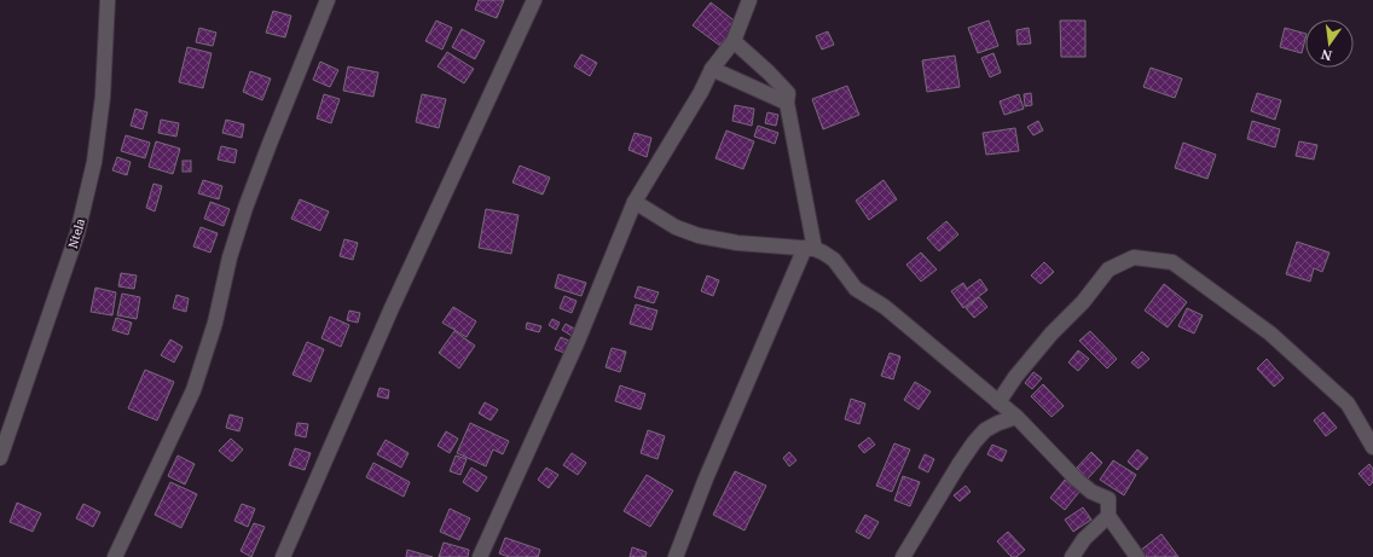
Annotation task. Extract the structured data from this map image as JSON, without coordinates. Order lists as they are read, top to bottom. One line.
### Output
{"streets":{"street":["Ntela"]},"north":"bottom"}
